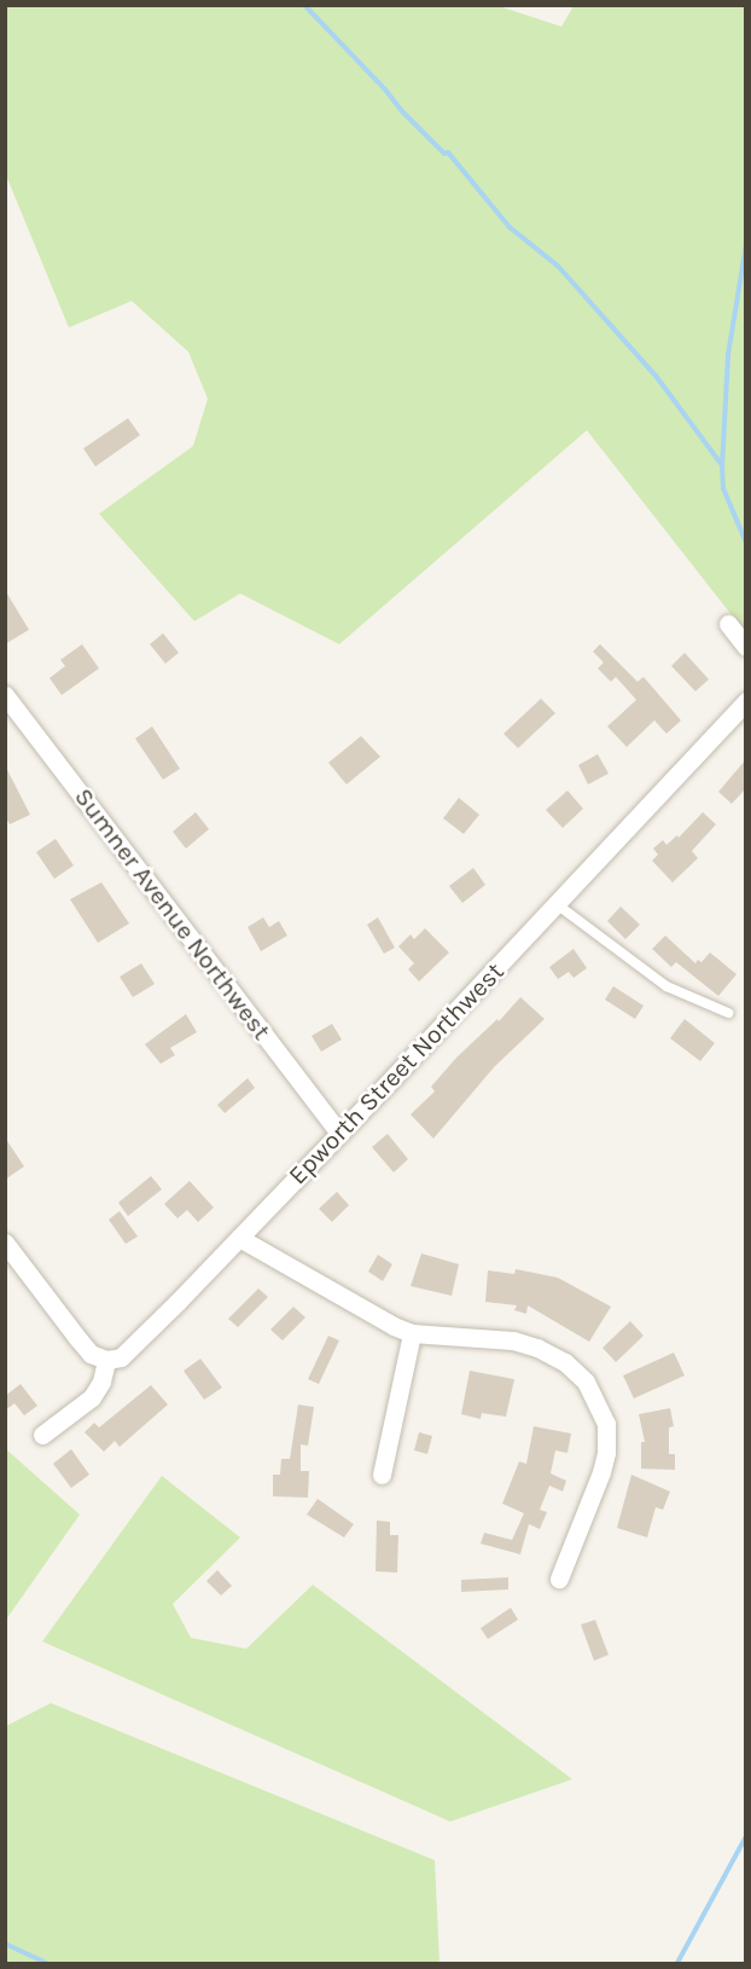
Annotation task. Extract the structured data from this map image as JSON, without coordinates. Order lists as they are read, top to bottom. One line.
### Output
{"streets":{"street":["Sumner Avenue Northwest","Epworth Street Northwest"]},"crossings":[["Sumner Avenue Northwest","Epworth Street Northwest"]]}
